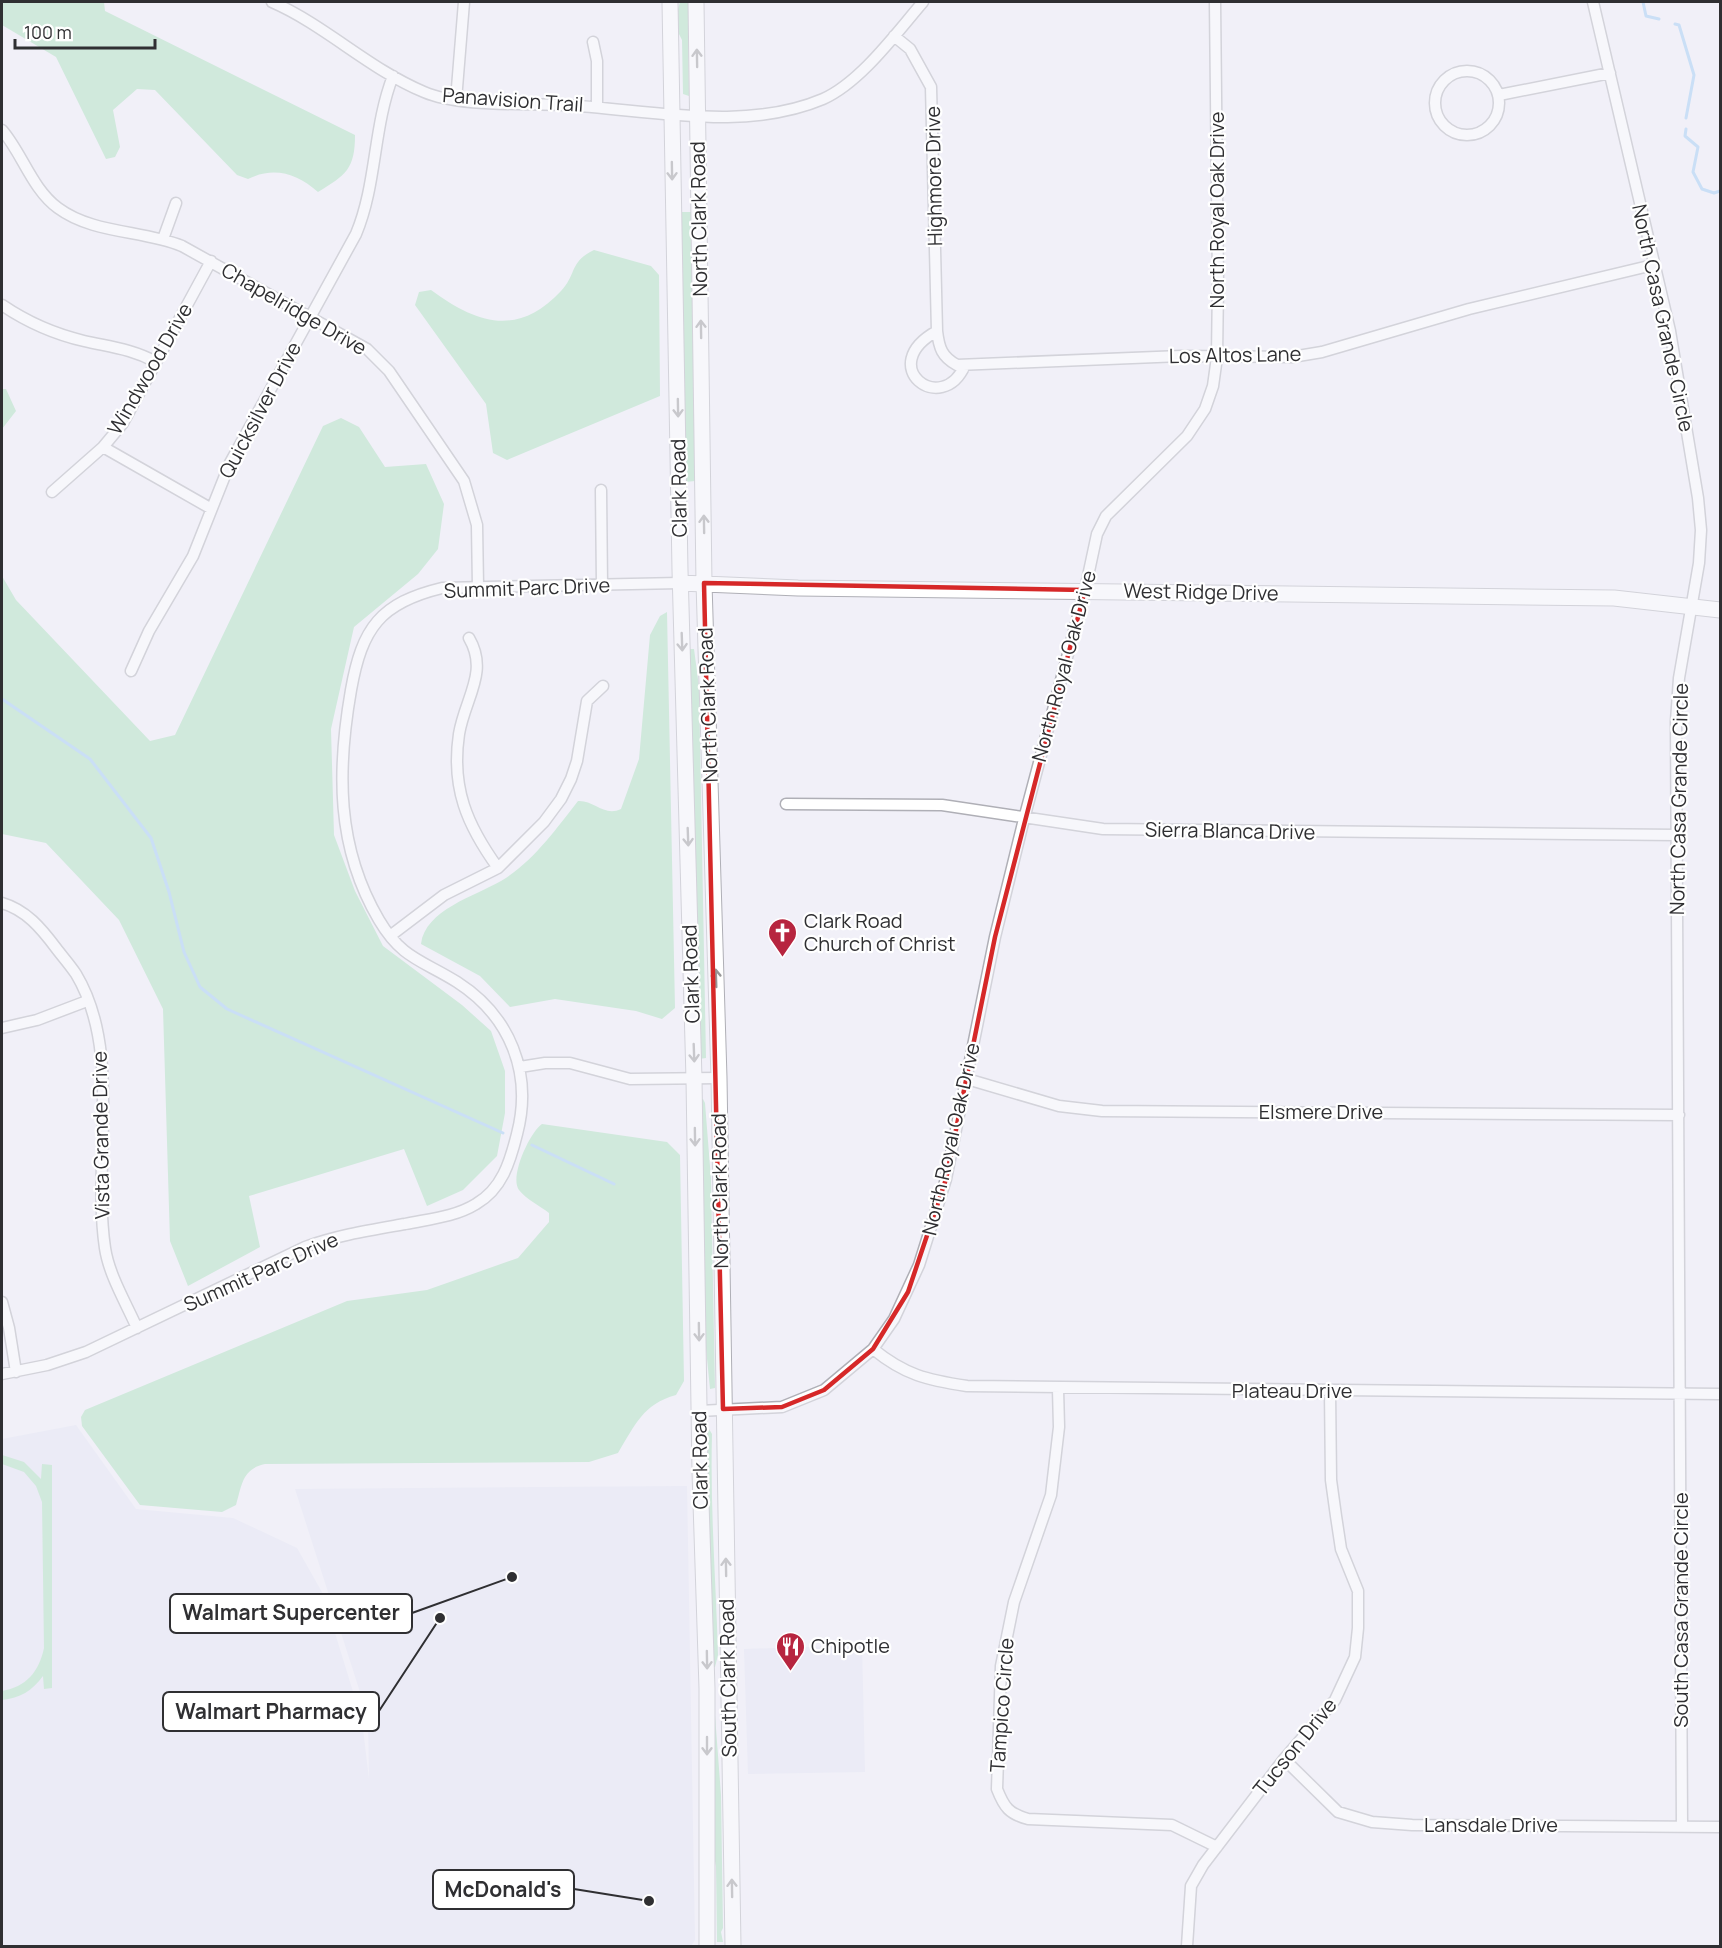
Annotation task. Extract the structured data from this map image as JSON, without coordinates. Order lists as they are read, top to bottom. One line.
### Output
{"streets":{"main road":["North Clark Road","Clark Road","West Ridge Drive","South Clark Road"],"street":["Panavision Trail","Highmore Drive","North Royal Oak Drive","Chapelridge Drive","North Casa Grande Circle","Los Altos Lane","Windwood Drive","Quicksilver Drive","Summit Parc Drive","Sierra Blanca Drive","Elsmere Drive","Vista Grande Drive","Plateau Drive","South Casa Grande Circle","Tampico Circle","Tucson Drive","Lansdale Drive"]},"crossings":[["Panavision Trail","Quicksilver Drive"],["Panavision Trail","Clark Road"],["North Royal Oak Drive","North Clark Road"],["North Royal Oak Drive","Los Altos Lane"],["North Royal Oak Drive","Clark Road"],["North Royal Oak Drive","West Ridge Drive"],["North Royal Oak Drive","Sierra Blanca Drive"],["North Royal Oak Drive","Elsmere Drive"],["North Royal Oak Drive","Plateau Drive"],["North Royal Oak Drive","South Clark Road"],["North Clark Road","West Ridge Drive"],["North Clark Road","South Clark Road"],["Chapelridge Drive","Windwood Drive"],["Chapelridge Drive","Quicksilver Drive"],["Chapelridge Drive","Summit Parc Drive"],["North Casa Grande Circle","Los Altos Lane"],["North Casa Grande Circle","West Ridge Drive"],["North Casa Grande Circle","Sierra Blanca Drive"],["North Casa Grande Circle","Elsmere Drive"],["North Casa Grande Circle","Plateau Drive"],["North Casa Grande Circle","South Casa Grande Circle"],["Clark Road","Summit Parc Drive"],["Clark Road","West Ridge Drive"],["Summit Parc Drive","West Ridge Drive"],["Summit Parc Drive","Vista Grande Drive"],["Plateau Drive","South Casa Grande Circle"],["Plateau Drive","Tampico Circle"],["Plateau Drive","Tucson Drive"],["South Casa Grande Circle","Lansdale Drive"],["Tampico Circle","Tucson Drive"],["Tucson Drive","Lansdale Drive"]],"one_way":["North Clark Road","Clark Road","South Clark Road"],"places":{"church":["Clark Road Church of Christ"],"other":["Walmart Supercenter","Walmart Pharmacy","McDonald's"],"restaurant":["Chipotle"]},"scale_bar":"100 m"}
